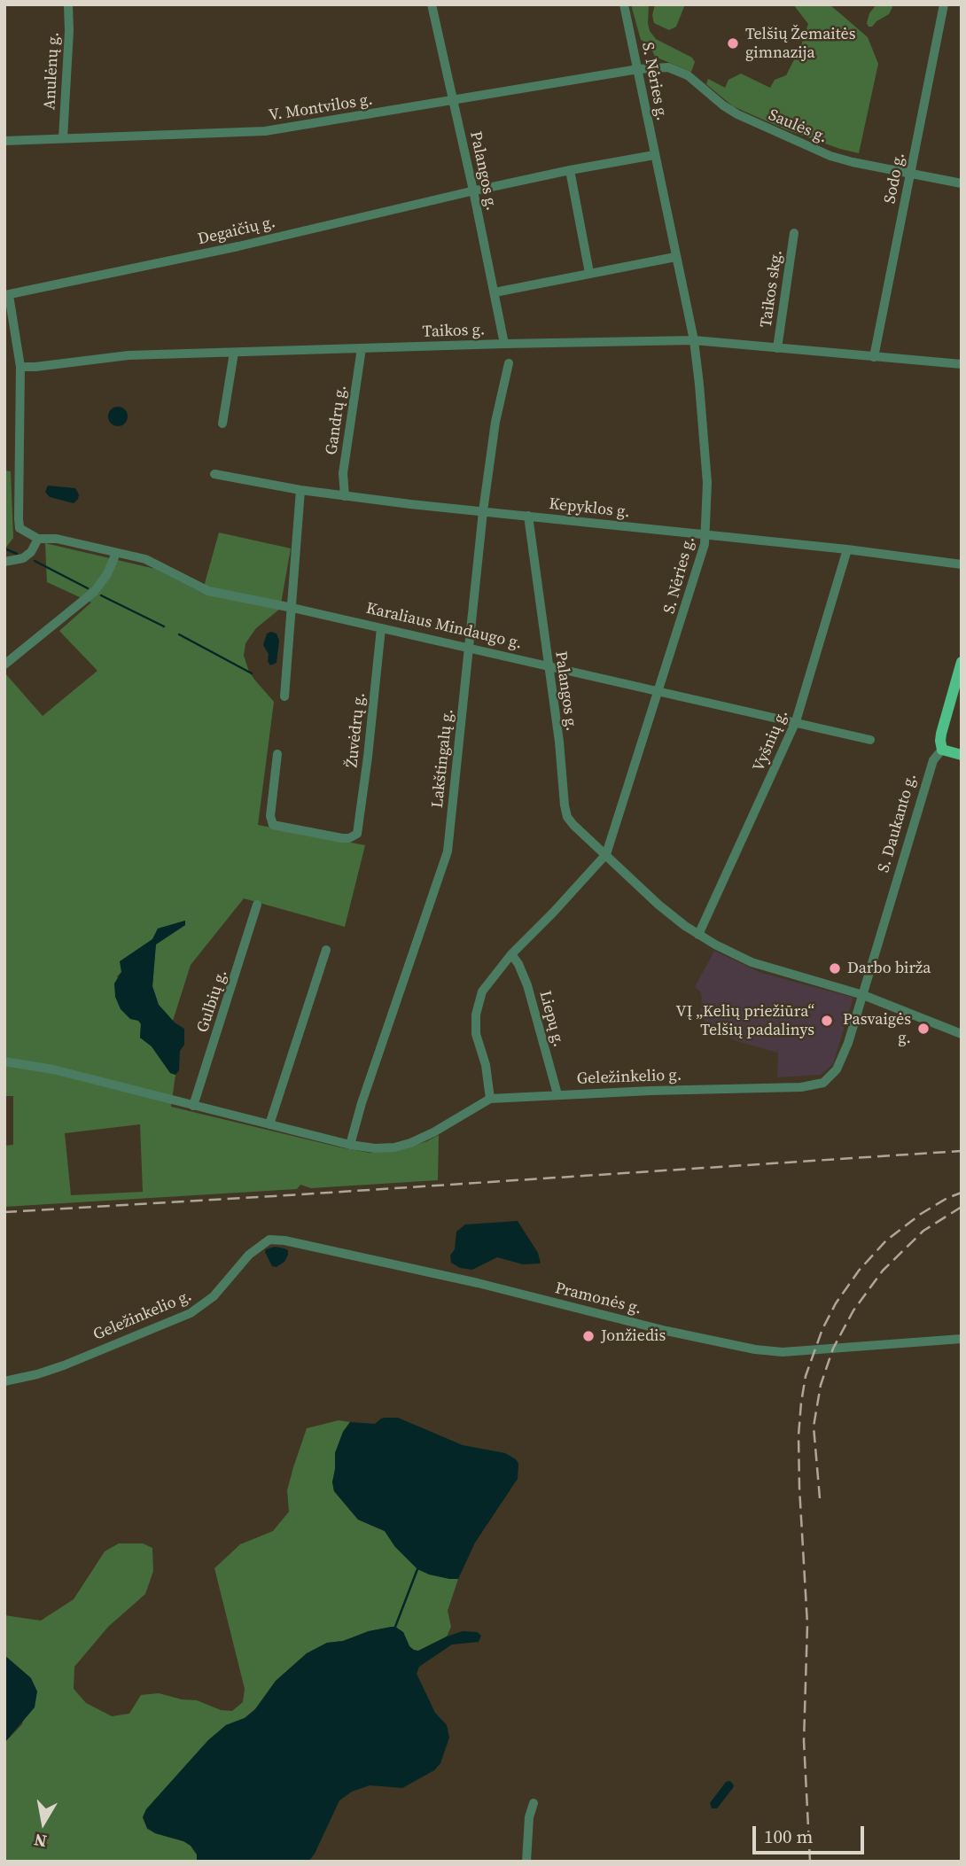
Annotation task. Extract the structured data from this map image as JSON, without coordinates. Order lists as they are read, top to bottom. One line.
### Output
{"streets":{"main road":["S. Daukanto g."],"street":["Anulėnų g.","S. Nėries g.","V. Montvilos g.","Saulės g.","Palangos g.","Sodo g.","Degaičių g.","Taikos skg.","Taikos g.","Gandrų g.","Kepyklos g.","Karaliaus Mindaugo g.","Žuvėdrų g.","Vyšnių g.","Lakštingalų g.","Gulbių g.","Liepų g.","Geležinkelio g.","Pramonės g."]},"crossings":[["Anulėnų g.","V. Montvilos g."],["S. Nėries g.","V. Montvilos g."],["S. Nėries g.","Saulės g."],["S. Nėries g.","Palangos g."],["S. Nėries g.","Degaičių g."],["S. Nėries g.","Taikos g."],["S. Nėries g.","Kepyklos g."],["S. Nėries g.","Karaliaus Mindaugo g."],["S. Nėries g.","Liepų g."],["S. Nėries g.","Geležinkelio g."],["V. Montvilos g.","Saulės g."],["V. Montvilos g.","Palangos g."],["Saulės g.","Sodo g."],["Palangos g.","Degaičių g."],["Palangos g.","Taikos g."],["Palangos g.","Kepyklos g."],["Palangos g.","Karaliaus Mindaugo g."],["Sodo g.","Taikos g."],["Taikos skg.","Taikos g."],["Taikos g.","Gandrų g."],["Taikos g.","Karaliaus Mindaugo g."],["Gandrų g.","Kepyklos g."],["Kepyklos g.","Vyšnių g."],["Kepyklos g.","Lakštingalų g."],["Karaliaus Mindaugo g.","Žuvėdrų g."],["Karaliaus Mindaugo g.","Vyšnių g."],["Karaliaus Mindaugo g.","Lakštingalų g."],["Lakštingalų g.","Geležinkelio g."],["S. Daukanto g.","Geležinkelio g."],["Gulbių g.","Geležinkelio g."],["Liepų g.","Geležinkelio g."],["Geležinkelio g.","Pramonės g."]],"places":["Telšių Žemaitės gimnazija","Darbo birža","VĮ „Kelių priežiūra“ Telšių padalinys","Pasvaigės g.","Jonžiedis"],"scale_bar":"100 m","north":"bottom"}
